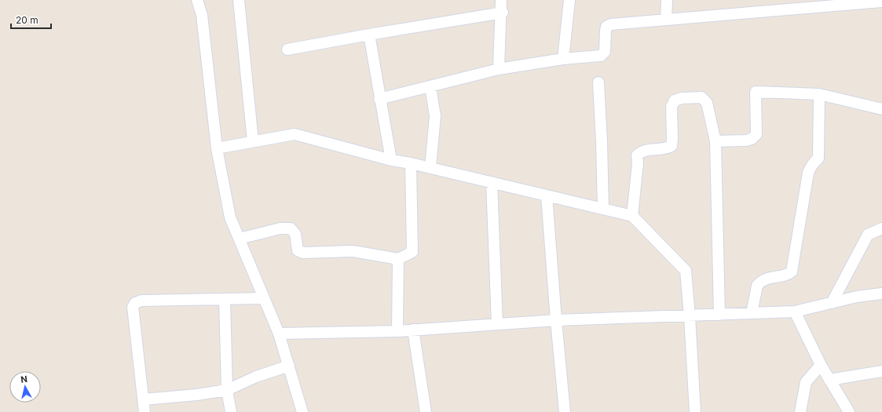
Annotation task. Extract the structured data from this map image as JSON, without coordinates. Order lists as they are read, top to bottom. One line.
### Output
{"scale_bar":"20 m","north":"top"}
